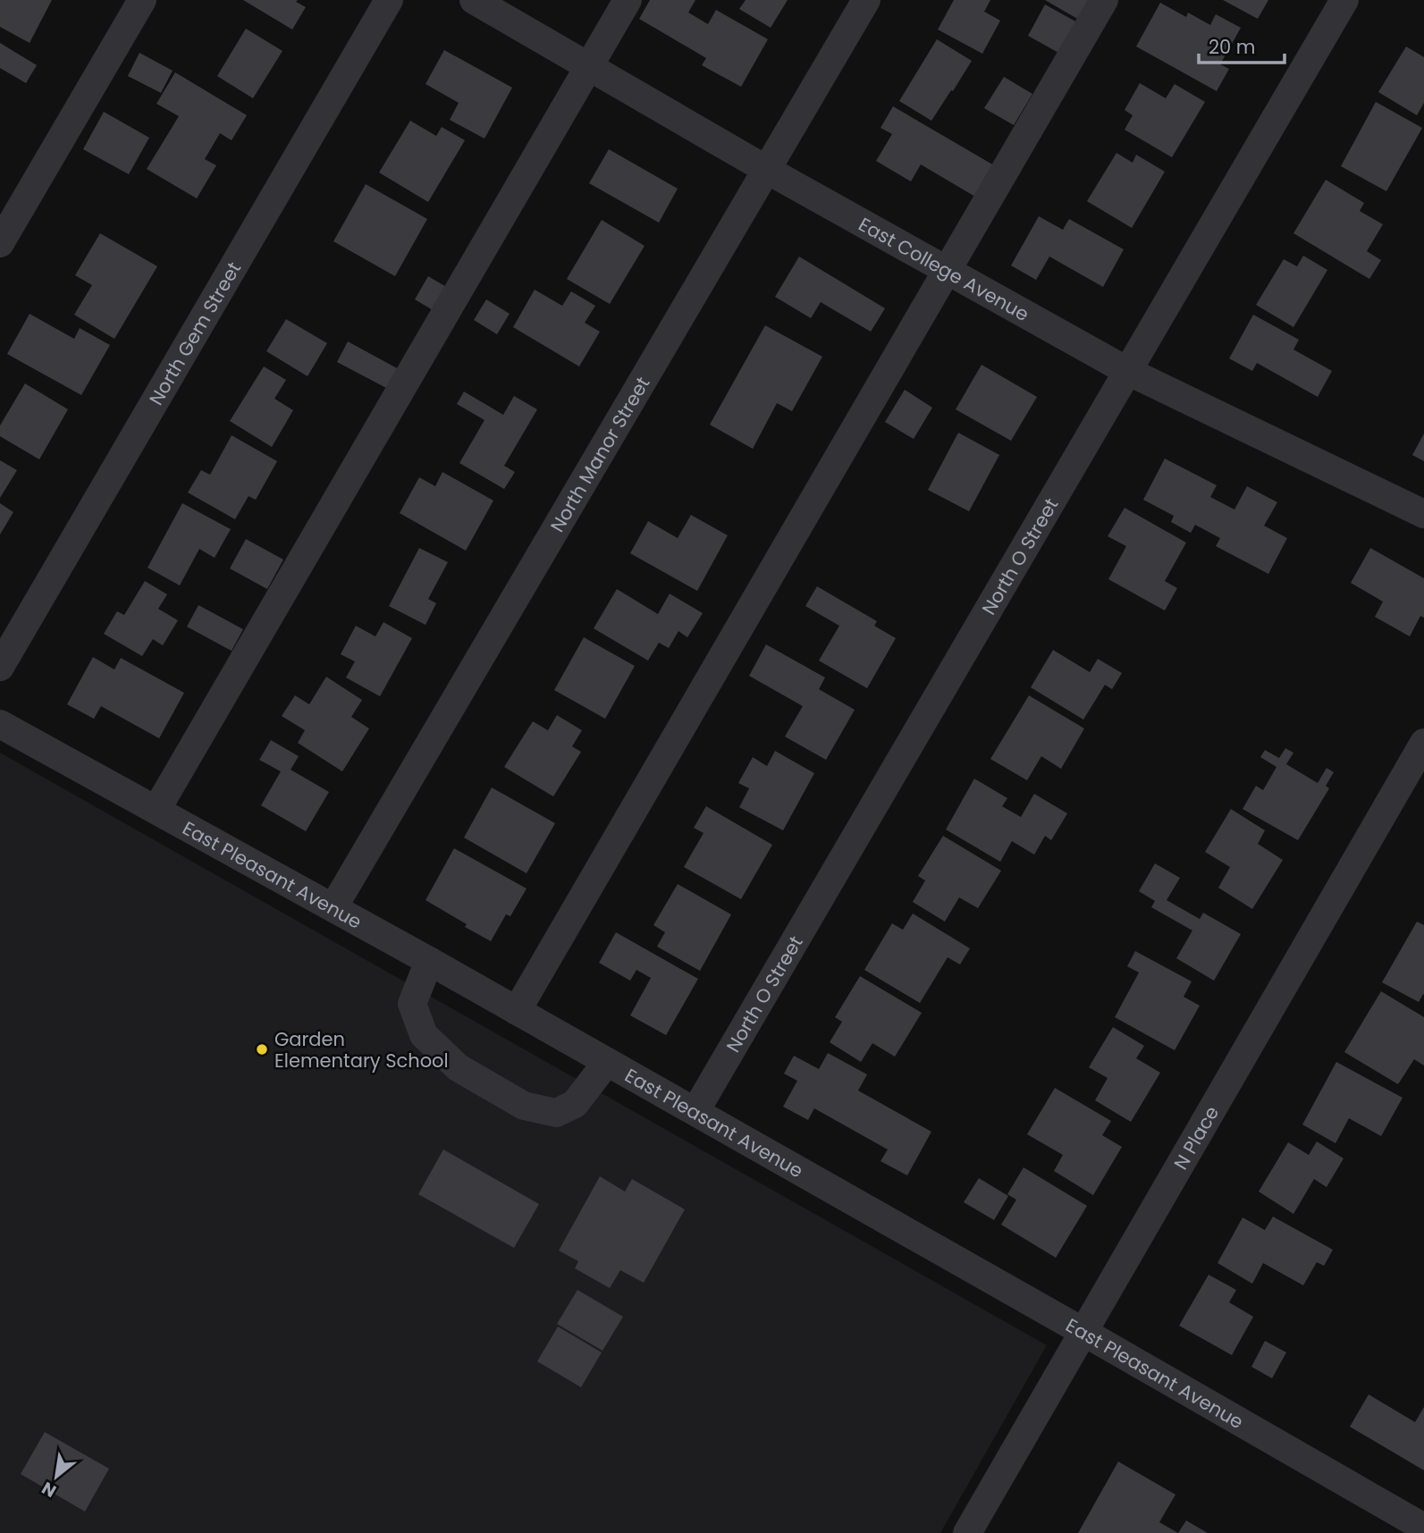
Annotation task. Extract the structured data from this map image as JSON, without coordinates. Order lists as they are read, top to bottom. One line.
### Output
{"streets":{"street":["East College Avenue","North Gem Street","North Manor Street","North O Street","East Pleasant Avenue","N Place"]},"crossings":[["East College Avenue","North Manor Street"],["East College Avenue","North O Street"],["North Manor Street","East Pleasant Avenue"],["North O Street","East Pleasant Avenue"],["East Pleasant Avenue","N Place"]],"places":["Garden Elementary School"],"scale_bar":"20 m","north":"bottom left"}
